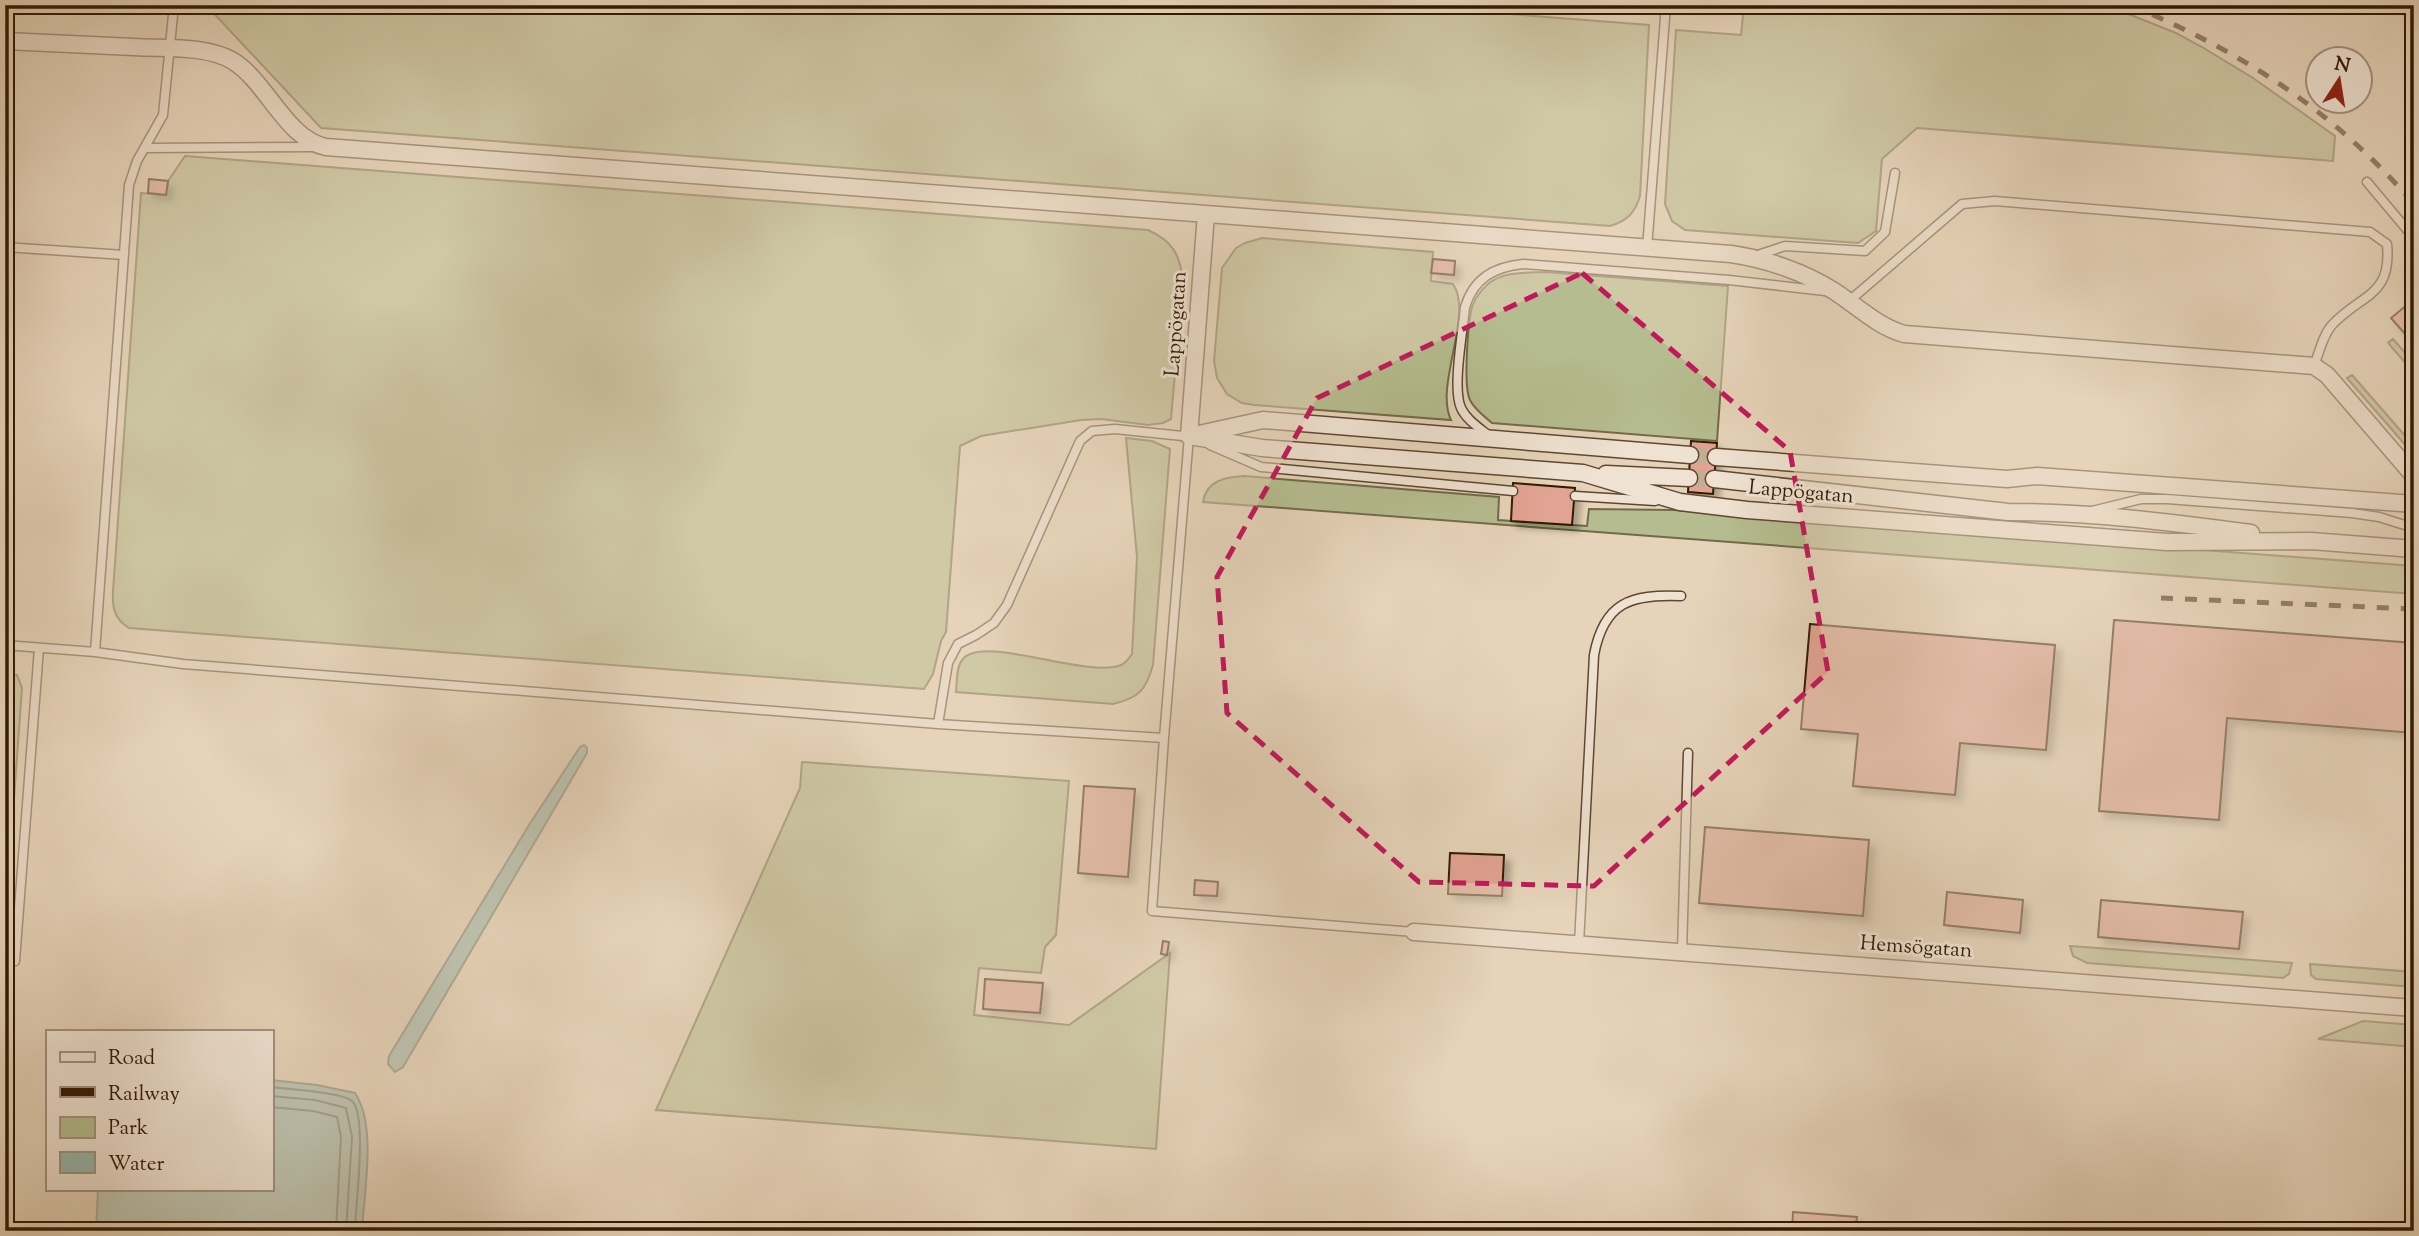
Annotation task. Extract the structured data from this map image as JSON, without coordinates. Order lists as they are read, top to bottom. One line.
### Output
{"streets":{"street":["Lappögatan","Hemsögatan"]},"legend":["Road","Railway","Park","Water"],"north":"top"}
